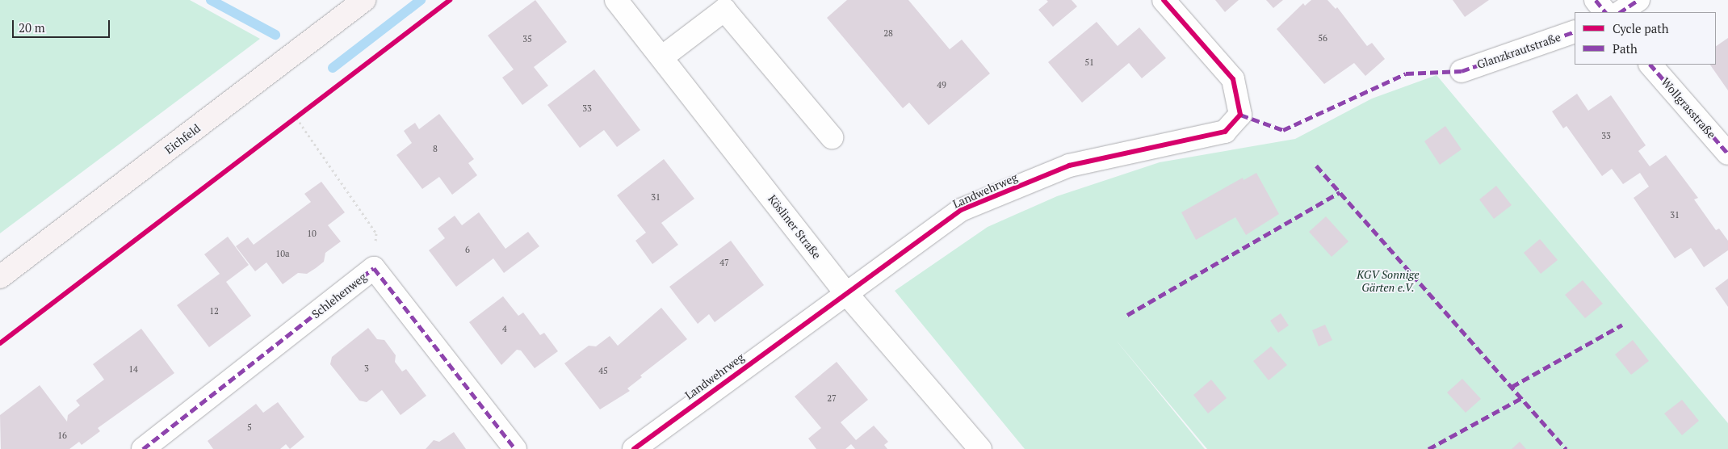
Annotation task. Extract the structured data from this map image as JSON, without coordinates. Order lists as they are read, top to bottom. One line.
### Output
{"streets":{"main road":["Eichfeld"],"street":["Glanzkrautstraße","Wollgrasstraße","Landwehrweg","Kösliner Straße","Schlehenweg"]},"crossings":[["Landwehrweg","Kösliner Straße"]],"parks":["KGV Sonnige Gärten e.V."],"house_numbers":["28","56","35","51","49","33","33","8","31","31","10","6","10a","47","12","4","3","14","45","27","5","16"],"legend":["Cycle path","Path"],"scale_bar":"20 m"}
